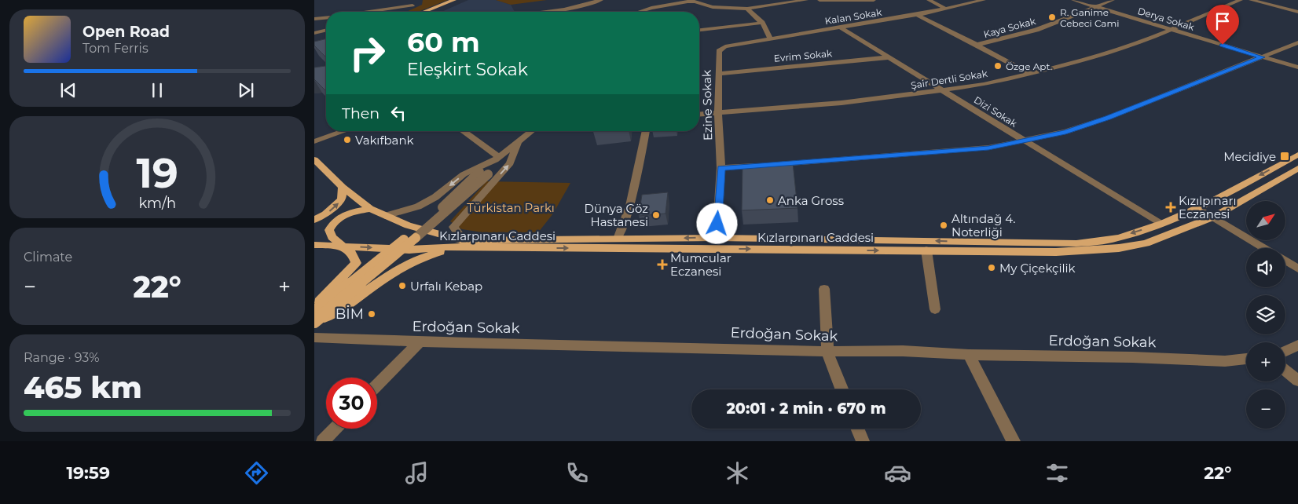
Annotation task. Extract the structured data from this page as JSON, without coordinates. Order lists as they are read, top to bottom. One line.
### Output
{"streets":{"main road":["Kızlarpınarı Caddesi"],"street":["Kalan Sokak","Derya Sokak","Kaya Sokak","Evrim Sokak","Şair Dertli Sokak","Ezine Sokak","Dizi Sokak","Erdoğan Sokak"]},"crossings":[["Kalan Sokak","Ezine Sokak"],["Kalan Sokak","Dizi Sokak"],["Derya Sokak","Kaya Sokak"],["Derya Sokak","Şair Dertli Sokak"],["Evrim Sokak","Ezine Sokak"],["Evrim Sokak","Dizi Sokak"],["Şair Dertli Sokak","Ezine Sokak"],["Şair Dertli Sokak","Dizi Sokak"],["Ezine Sokak","Kızlarpınarı Caddesi"],["Dizi Sokak","Kızlarpınarı Caddesi"]],"parks":["Türkistan Parkı"],"places":{"other":["R. Ganime Cebeci Cami","Özge Apt.","Vakıfbank","Anka Gross","Dünya Göz Hastanesi","Altındağ 4. Noterliği","My Çiçekçilik","Urfalı Kebap","BİM"],"transit":["Mecidiye"],"health":["Kızılpınarı Eczanesi","Mumcular Eczanesi"]},"north":"top right","page":{"turn":["60 m","Eleşkirt Sokak"],"song":["Open Road","Tom Ferris"],"then":"Then","map_buttons":["+","−"],"tile":["Climate",["Range · 93%","465 km"]],"heat":["−","22°","+"],"limit":"30","trip":"20:01 · 2 min · 670 m","tabs":["19:59","22°"],"gauge":["19","km/h"]}}
